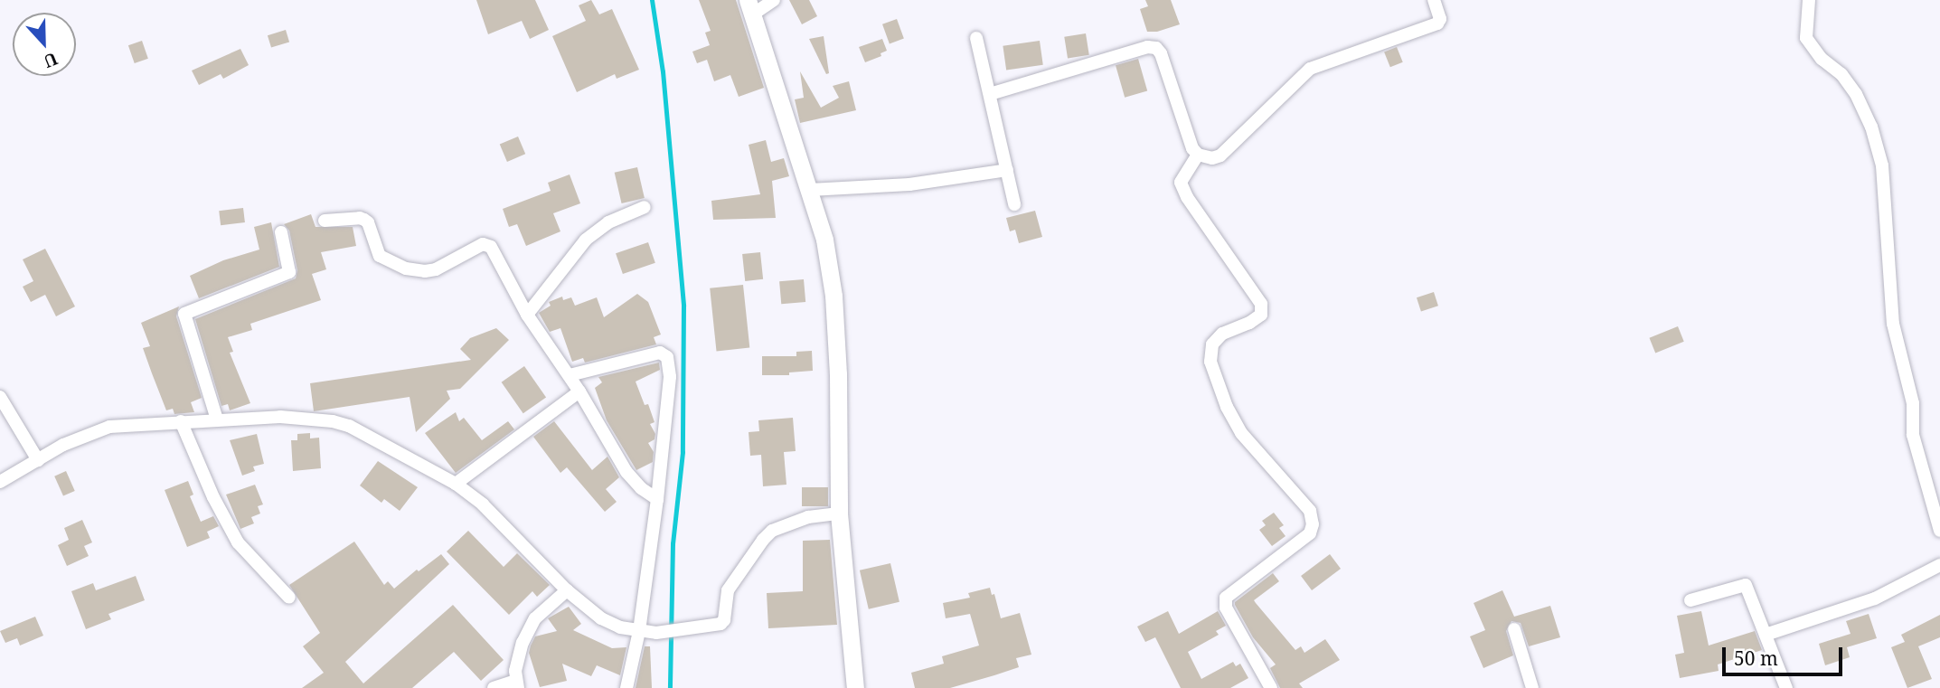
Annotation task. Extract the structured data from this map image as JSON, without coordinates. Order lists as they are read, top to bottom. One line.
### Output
{"scale_bar":"50 m","north":"bottom"}
